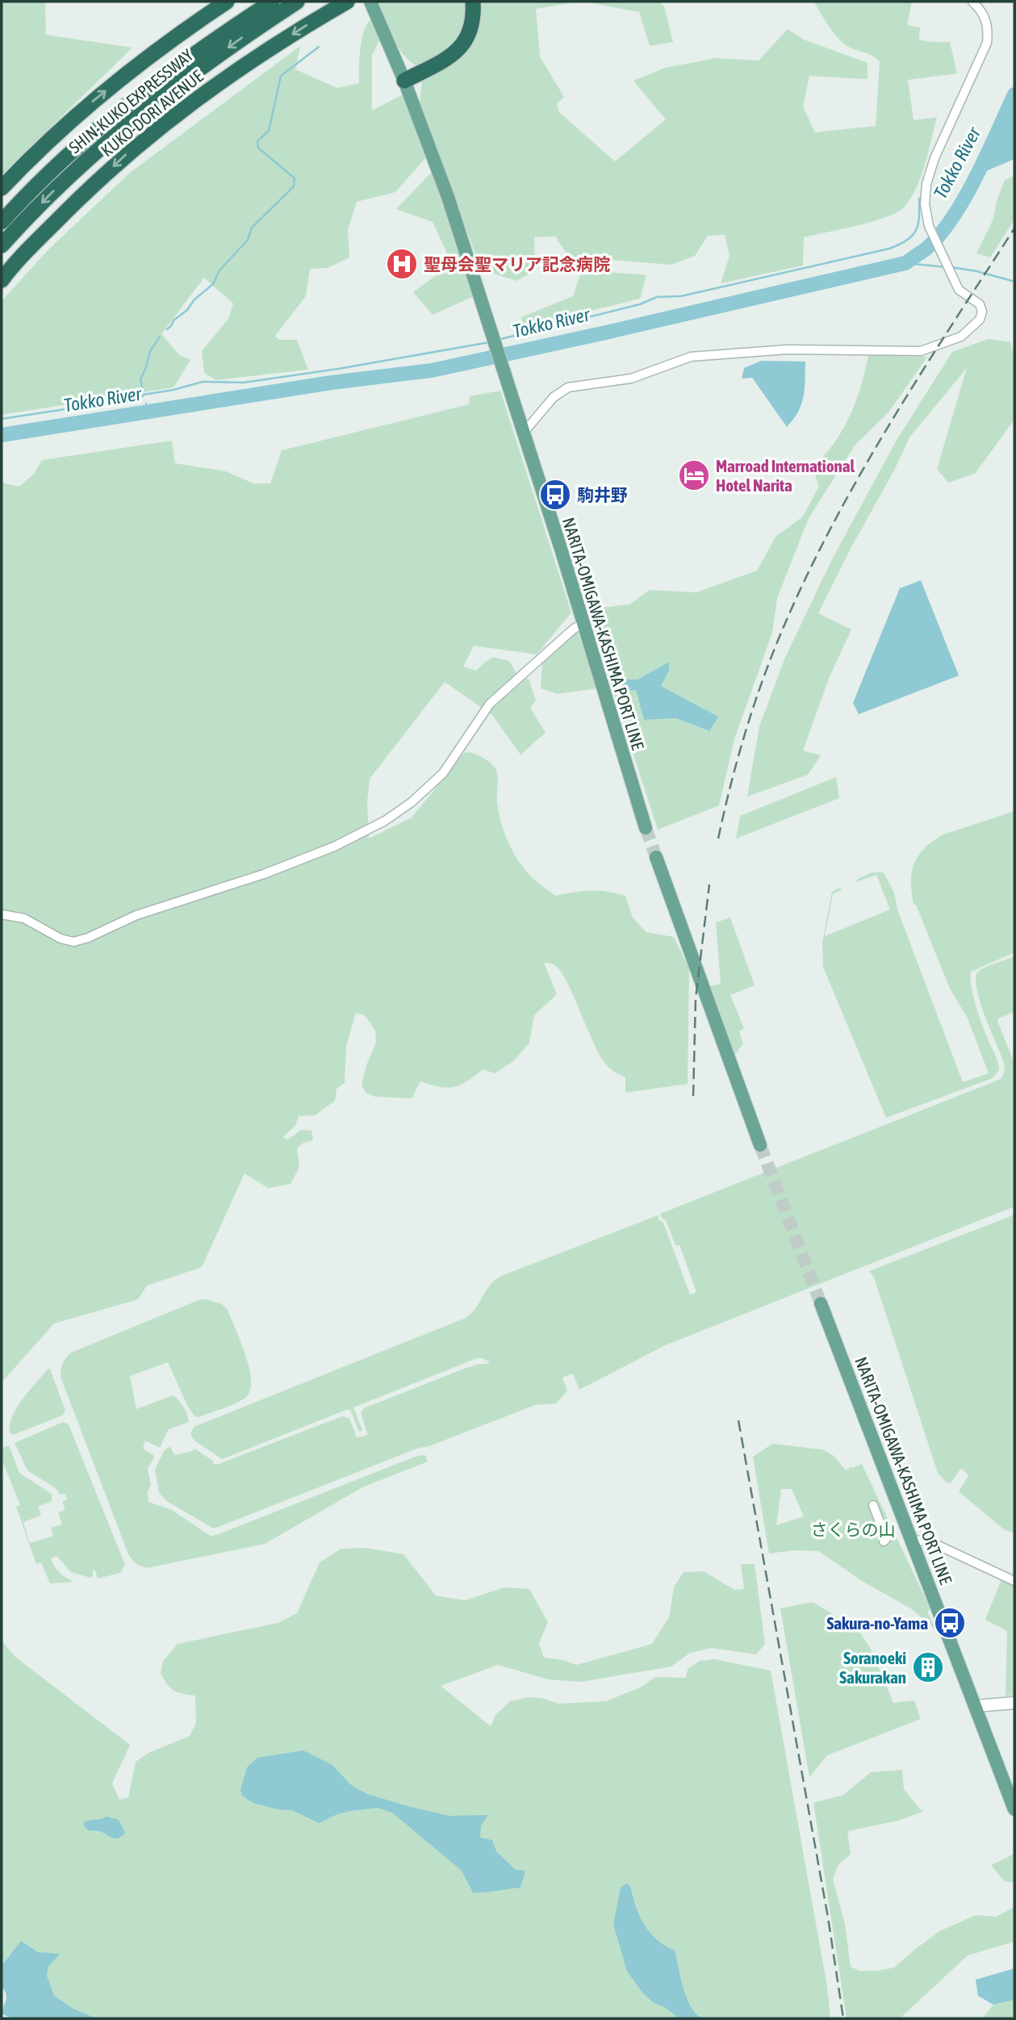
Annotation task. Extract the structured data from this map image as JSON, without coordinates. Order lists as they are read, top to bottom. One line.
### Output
{"streets":{"highway":["SHIN-KUKO EXPRESSWAY","KUKO-DORI AVENUE"],"main road":["NARITA-OMIGAWA-KASHIMA PORT LINE"]},"water":["Tokko River"],"parks":["さくらの山"],"places":{"hospital":["聖母会聖マリア記念病院"],"hotel":["Marroad International Hotel Narita"],"bus stop":["駒井野","Sakura-no-Yama"],"building":["Soranoeki Sakurakan"]}}
